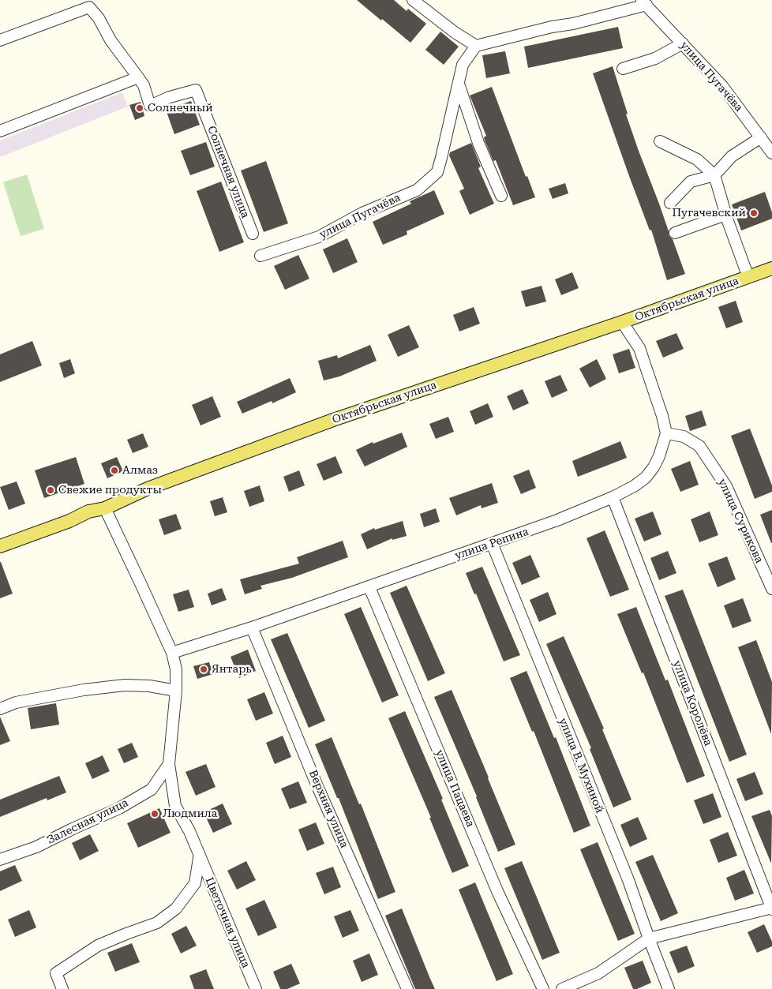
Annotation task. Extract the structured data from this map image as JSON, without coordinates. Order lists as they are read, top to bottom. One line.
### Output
{"streets":{"main road":["Октябрьская улица"],"street":["улица Пугачёва","Солнечная улица","улица Сурикова","улица Репина","улица Королёва","улица В. Мухиной","улица Пацаева","Верхняя улица","Залесная улица","Цветочная улица"]},"crossings":[["Октябрьская улица","Залесная улица"],["улица Сурикова","улица Репина"],["улица Репина","улица Королёва"],["улица Репина","улица В. Мухиной"],["улица Репина","улица Пацаева"],["улица Репина","Верхняя улица"],["улица Репина","Залесная улица"],["Залесная улица","Цветочная улица"]],"places":["Солнечный","Пугачевский","Алмаз","Свежие продукты","Янтарь","Людмила"]}
